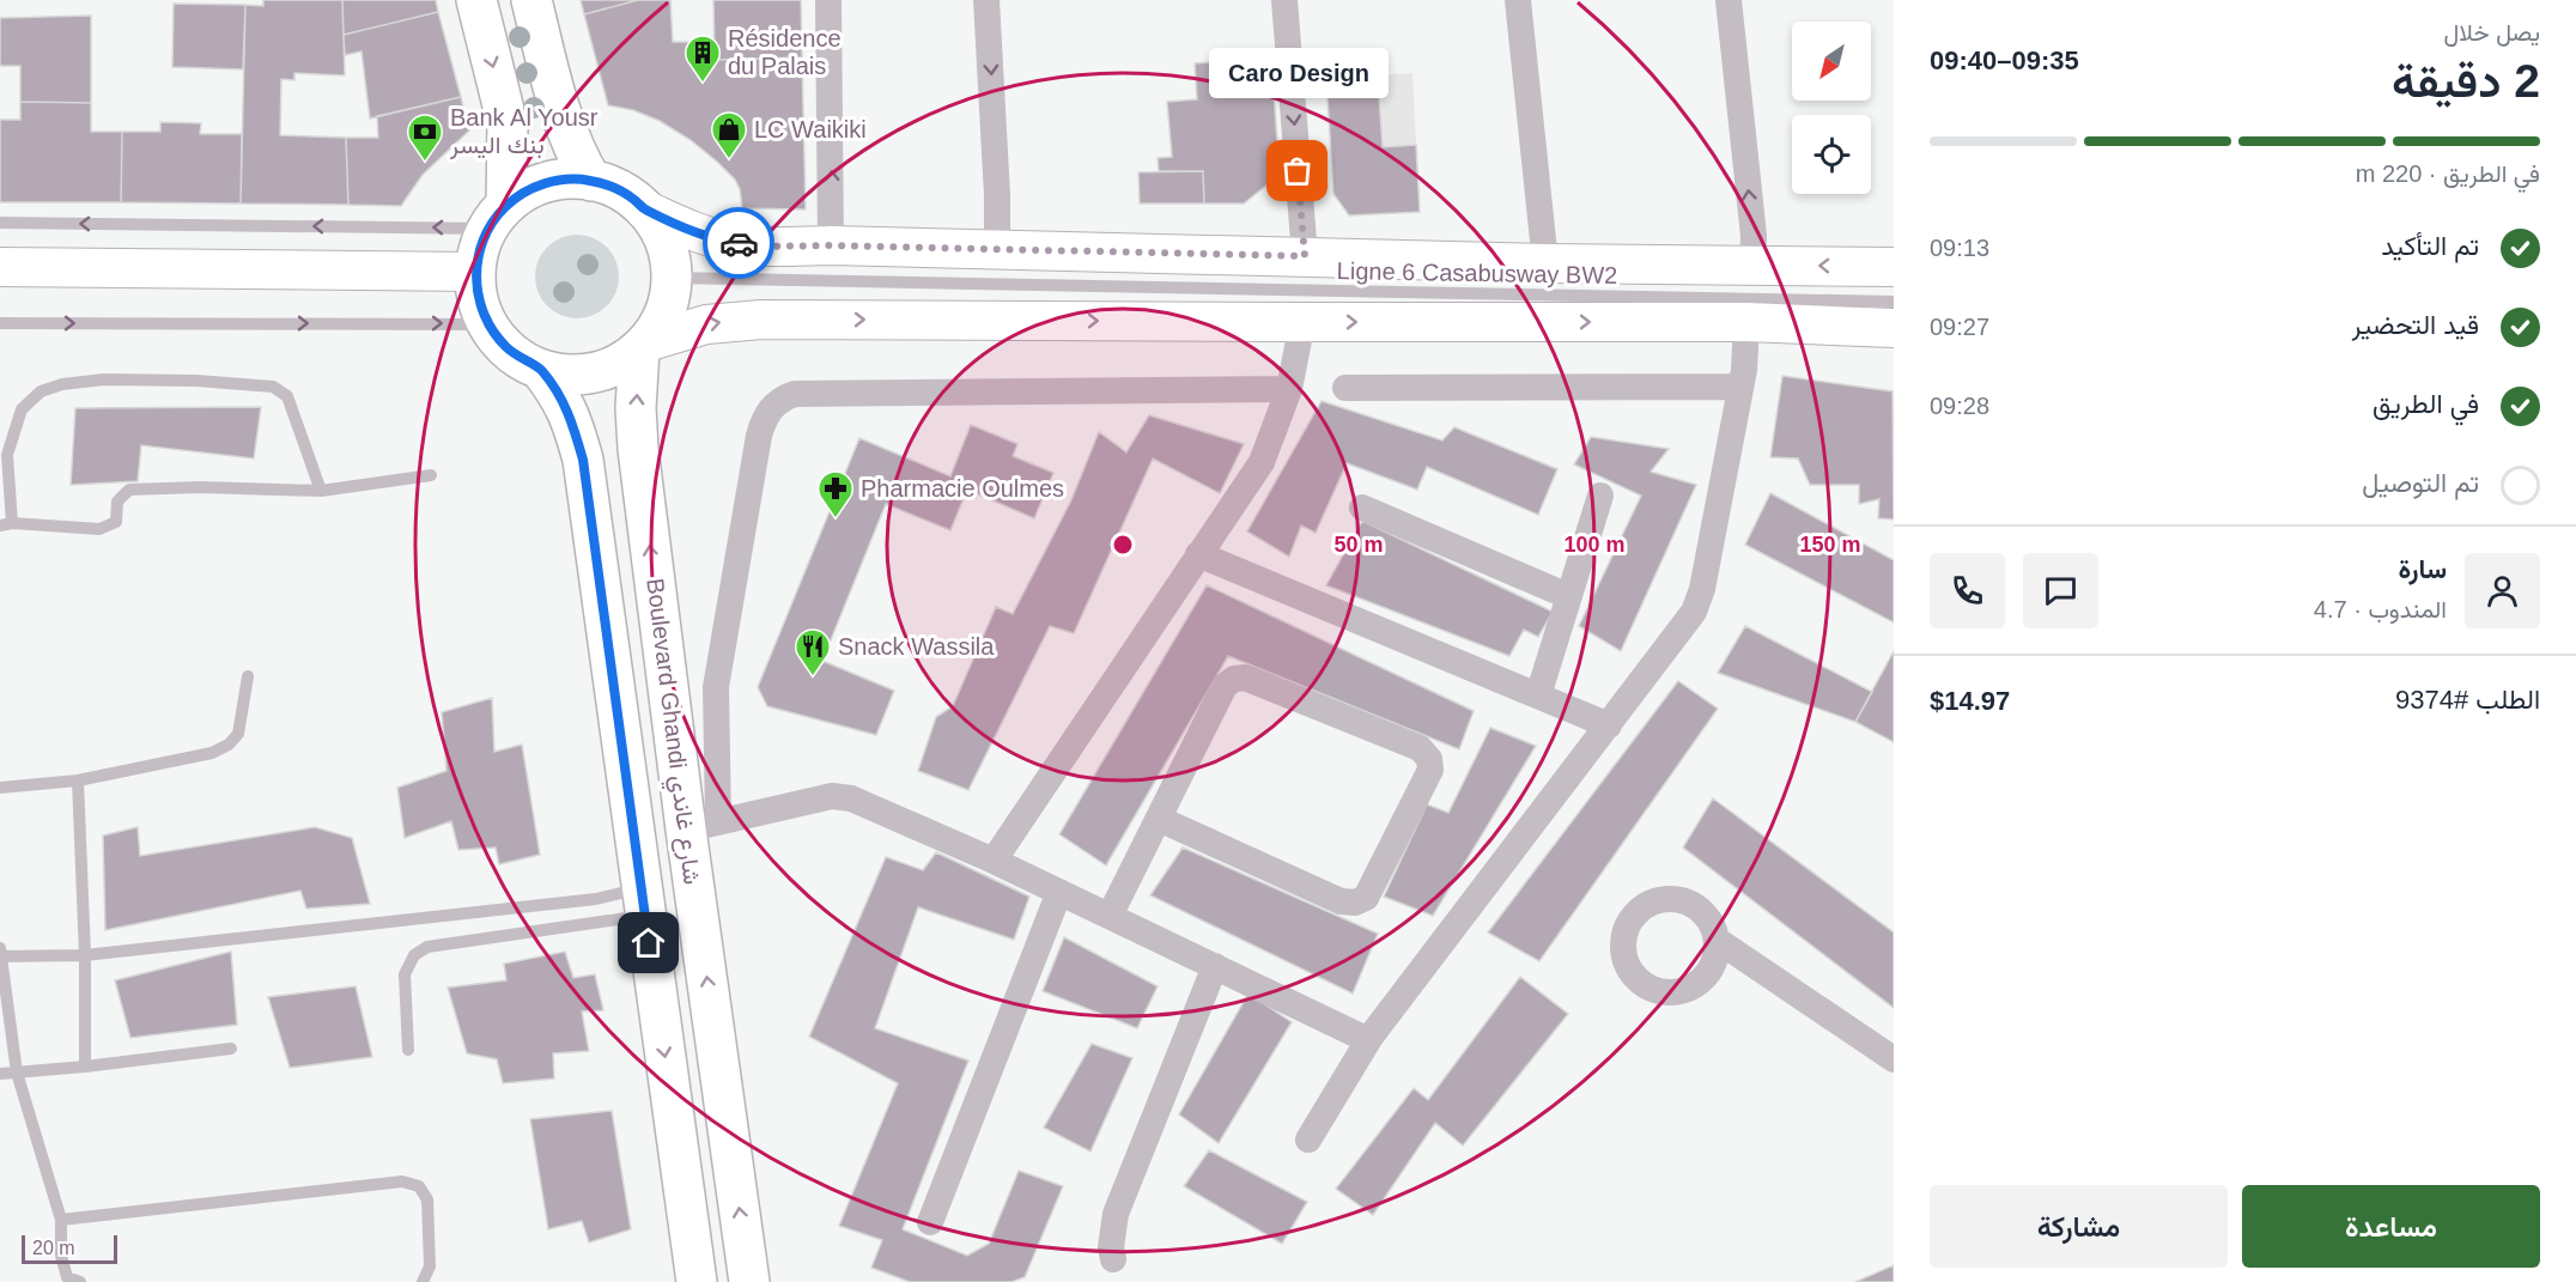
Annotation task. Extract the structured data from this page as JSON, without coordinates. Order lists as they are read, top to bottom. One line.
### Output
{"streets":{"main road":["Boulevard Ghandi شارع غاندي"],"lane":["Ligne 6 Casabusway BW2"]},"crossings":[["Ligne 6 Casabusway BW2","Boulevard Ghandi شارع غاندي"]],"places":{"building":["Résidence du Palais"],"shop":["LC Waikiki"],"bank":["Bank Al Yousr بنك اليسر"],"other":["Caro Design"],"pharmacy":["Pharmacie Oulmes"],"restaurant":["Snack Wassila"]},"scale_bar":"20 m","north":"bottom left","page":{"heading":["2 دقيقة","يصل خلال","09:35–09:40"],"panel":["سارة","المندوب · 4.7","الطلب #9374","$14.97"],"bubble":"Caro Design","bar":"في الطريق · 220 m","list":[["تم التأكيد","09:13"],["قيد التحضير","09:27"],["في الطريق","09:28"],"تم التوصيل"],"buttons":["مساعدة","مشاركة"],"scale":"20 m"},"rings":["50 m","100 m","150 m"]}
